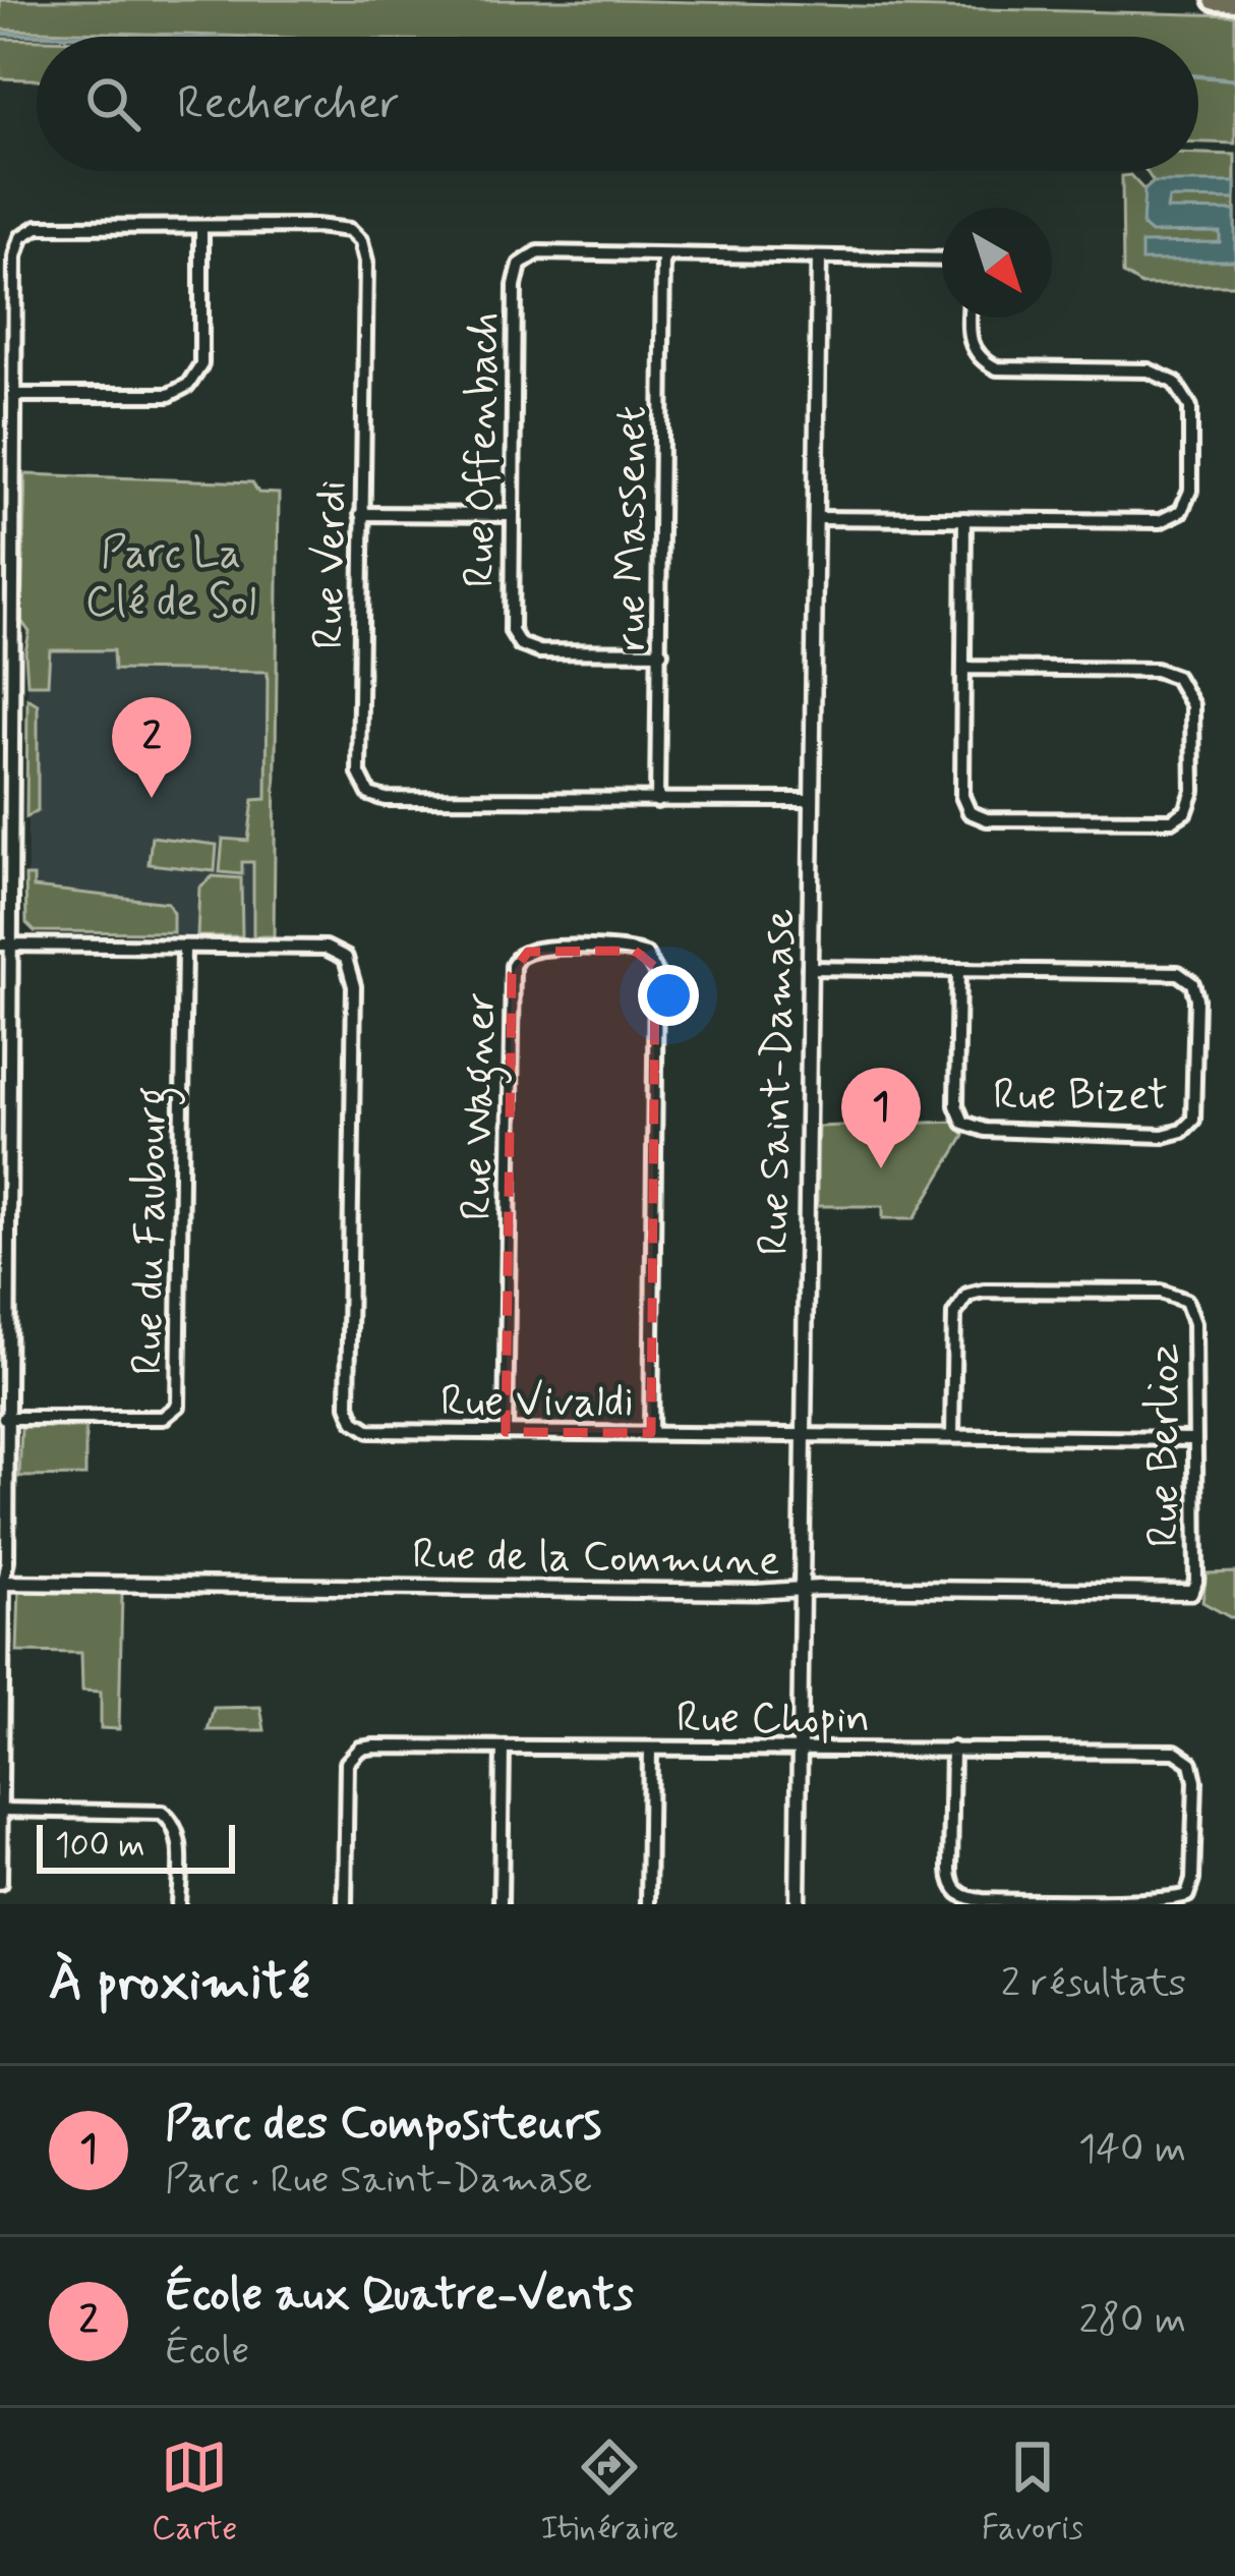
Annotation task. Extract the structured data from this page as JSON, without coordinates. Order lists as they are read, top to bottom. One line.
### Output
{"streets":{"street":["Rue Offenbach","rue Massenet","Rue Verdi","Rue Saint-Damase","Rue Bizet","Rue Wagner","Rue du Faubourg","Rue Vivaldi","Rue Berlioz","Rue de la Commune","Rue Chopin"]},"crossings":[["Rue Offenbach","rue Massenet"],["Rue Offenbach","Rue Saint-Damase"],["rue Massenet","Rue Verdi"],["Rue Verdi","Rue Saint-Damase"],["Rue Saint-Damase","Rue Bizet"],["Rue Saint-Damase","Rue Vivaldi"],["Rue Saint-Damase","Rue de la Commune"],["Rue Saint-Damase","Rue Chopin"],["Rue Wagner","Rue Vivaldi"],["Rue du Faubourg","Rue Vivaldi"],["Rue Vivaldi","Rue Berlioz"],["Rue Berlioz","Rue de la Commune"]],"parks":["Parc La Clé de Sol"],"scale_bar":"100 m","north":"bottom right","page":{"search":"Rechercher","pins":["2","1"],"scale":"100 m","heading":["À proximité","2 résultats"],"list":[{"mark":"1","name":"Parc des Compositeurs","note":"Parc · Rue Saint-Damase","value":"140 m"},{"mark":"2","name":"École aux Quatre-Vents","note":"École","value":"280 m"}],"nav":["Carte","Itinéraire","Favoris"]}}
